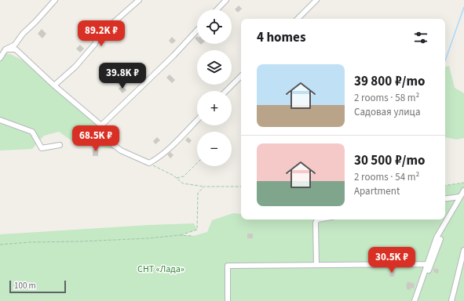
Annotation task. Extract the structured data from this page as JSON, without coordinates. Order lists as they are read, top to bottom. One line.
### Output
{"parks":["СНТ «Лада»"],"scale_bar":"100 m","page":{"map_buttons":["+","−"],"heading":"4 homes","price":["89.2K ₽","39.8K ₽","68.5K ₽","30.5K ₽"],"list":[{"name":"39 800 ₽/mo","note":"2 rooms · 58 m² · Садовая улица"},{"name":"30 500 ₽/mo","note":"2 rooms · 54 m² · Apartment"}],"scale":"100 m"}}
